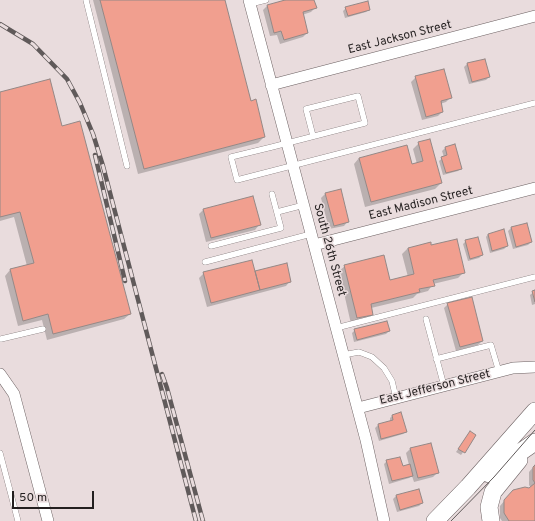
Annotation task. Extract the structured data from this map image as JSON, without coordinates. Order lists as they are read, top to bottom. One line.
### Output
{"streets":{"street":["East Jackson Street","East Madison Street","South 26th Street","East Jefferson Street"]},"crossings":[["East Jackson Street","South 26th Street"],["East Madison Street","South 26th Street"],["South 26th Street","East Jefferson Street"]],"scale_bar":"50 m"}
